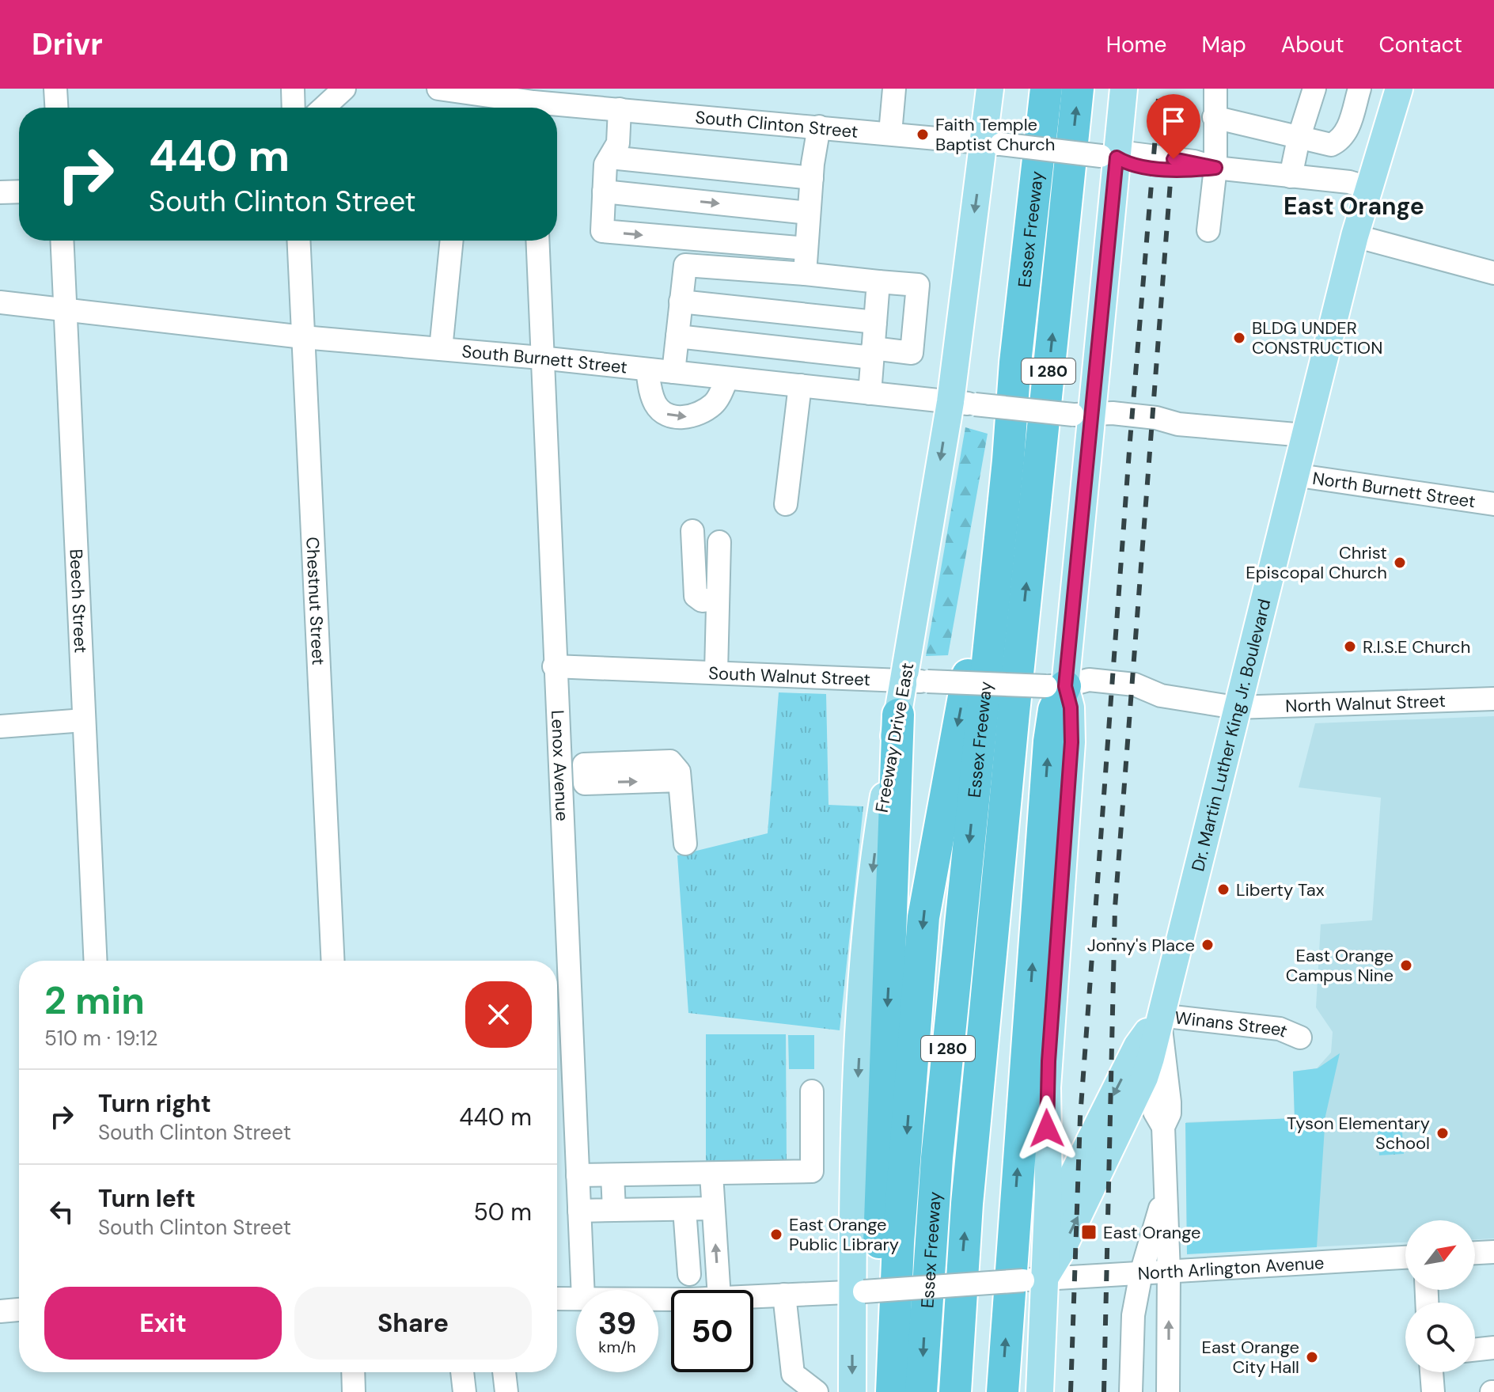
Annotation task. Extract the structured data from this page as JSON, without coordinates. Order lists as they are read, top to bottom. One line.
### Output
{"streets":{"highway":["Essex Freeway","I 280"],"main road":["Dr. Martin Luther King Jr. Boulevard","Freeway Drive East"],"street":["South Clinton Street","South Burnett Street","North Burnett Street","Beech Street","Chestnut Street","South Walnut Street","North Walnut Street","Lenox Avenue","Winans Street","North Arlington Avenue"]},"crossings":[["South Clinton Street","Dr. Martin Luther King Jr. Boulevard"],["South Clinton Street","Freeway Drive East"],["South Burnett Street","Beech Street"],["South Burnett Street","Chestnut Street"],["South Burnett Street","Dr. Martin Luther King Jr. Boulevard"],["South Burnett Street","Freeway Drive East"],["South Burnett Street","Lenox Avenue"],["North Burnett Street","Dr. Martin Luther King Jr. Boulevard"],["South Walnut Street","North Walnut Street"],["South Walnut Street","Dr. Martin Luther King Jr. Boulevard"],["South Walnut Street","Freeway Drive East"],["South Walnut Street","Lenox Avenue"],["North Walnut Street","Dr. Martin Luther King Jr. Boulevard"],["Dr. Martin Luther King Jr. Boulevard","Winans Street"],["Dr. Martin Luther King Jr. Boulevard","North Arlington Avenue"],["Freeway Drive East","North Arlington Avenue"]],"districts":["East Orange"],"places":{"other":["Faith Temple Baptist Church","BLDG UNDER CONSTRUCTION","Christ Episcopal Church","R.I.S.E Church","Liberty Tax","Jonny's Place","East Orange Campus Nine","Tyson Elementary School","East Orange Public Library","East Orange City Hall"],"transit":["East Orange"]},"north":"top right","page":{"header":"Drivr","nav":["Home","Map","About","Contact"],"turn":["440 m","South Clinton Street"],"heading":["2 min","510 m · 19:12"],"list":[{"name":"Turn right","note":"South Clinton Street","value":"440 m"},{"name":"Turn left","note":"South Clinton Street","value":"50 m"}],"buttons":["Exit","Share"],"speed":"39 km/h","limit":"50"}}
